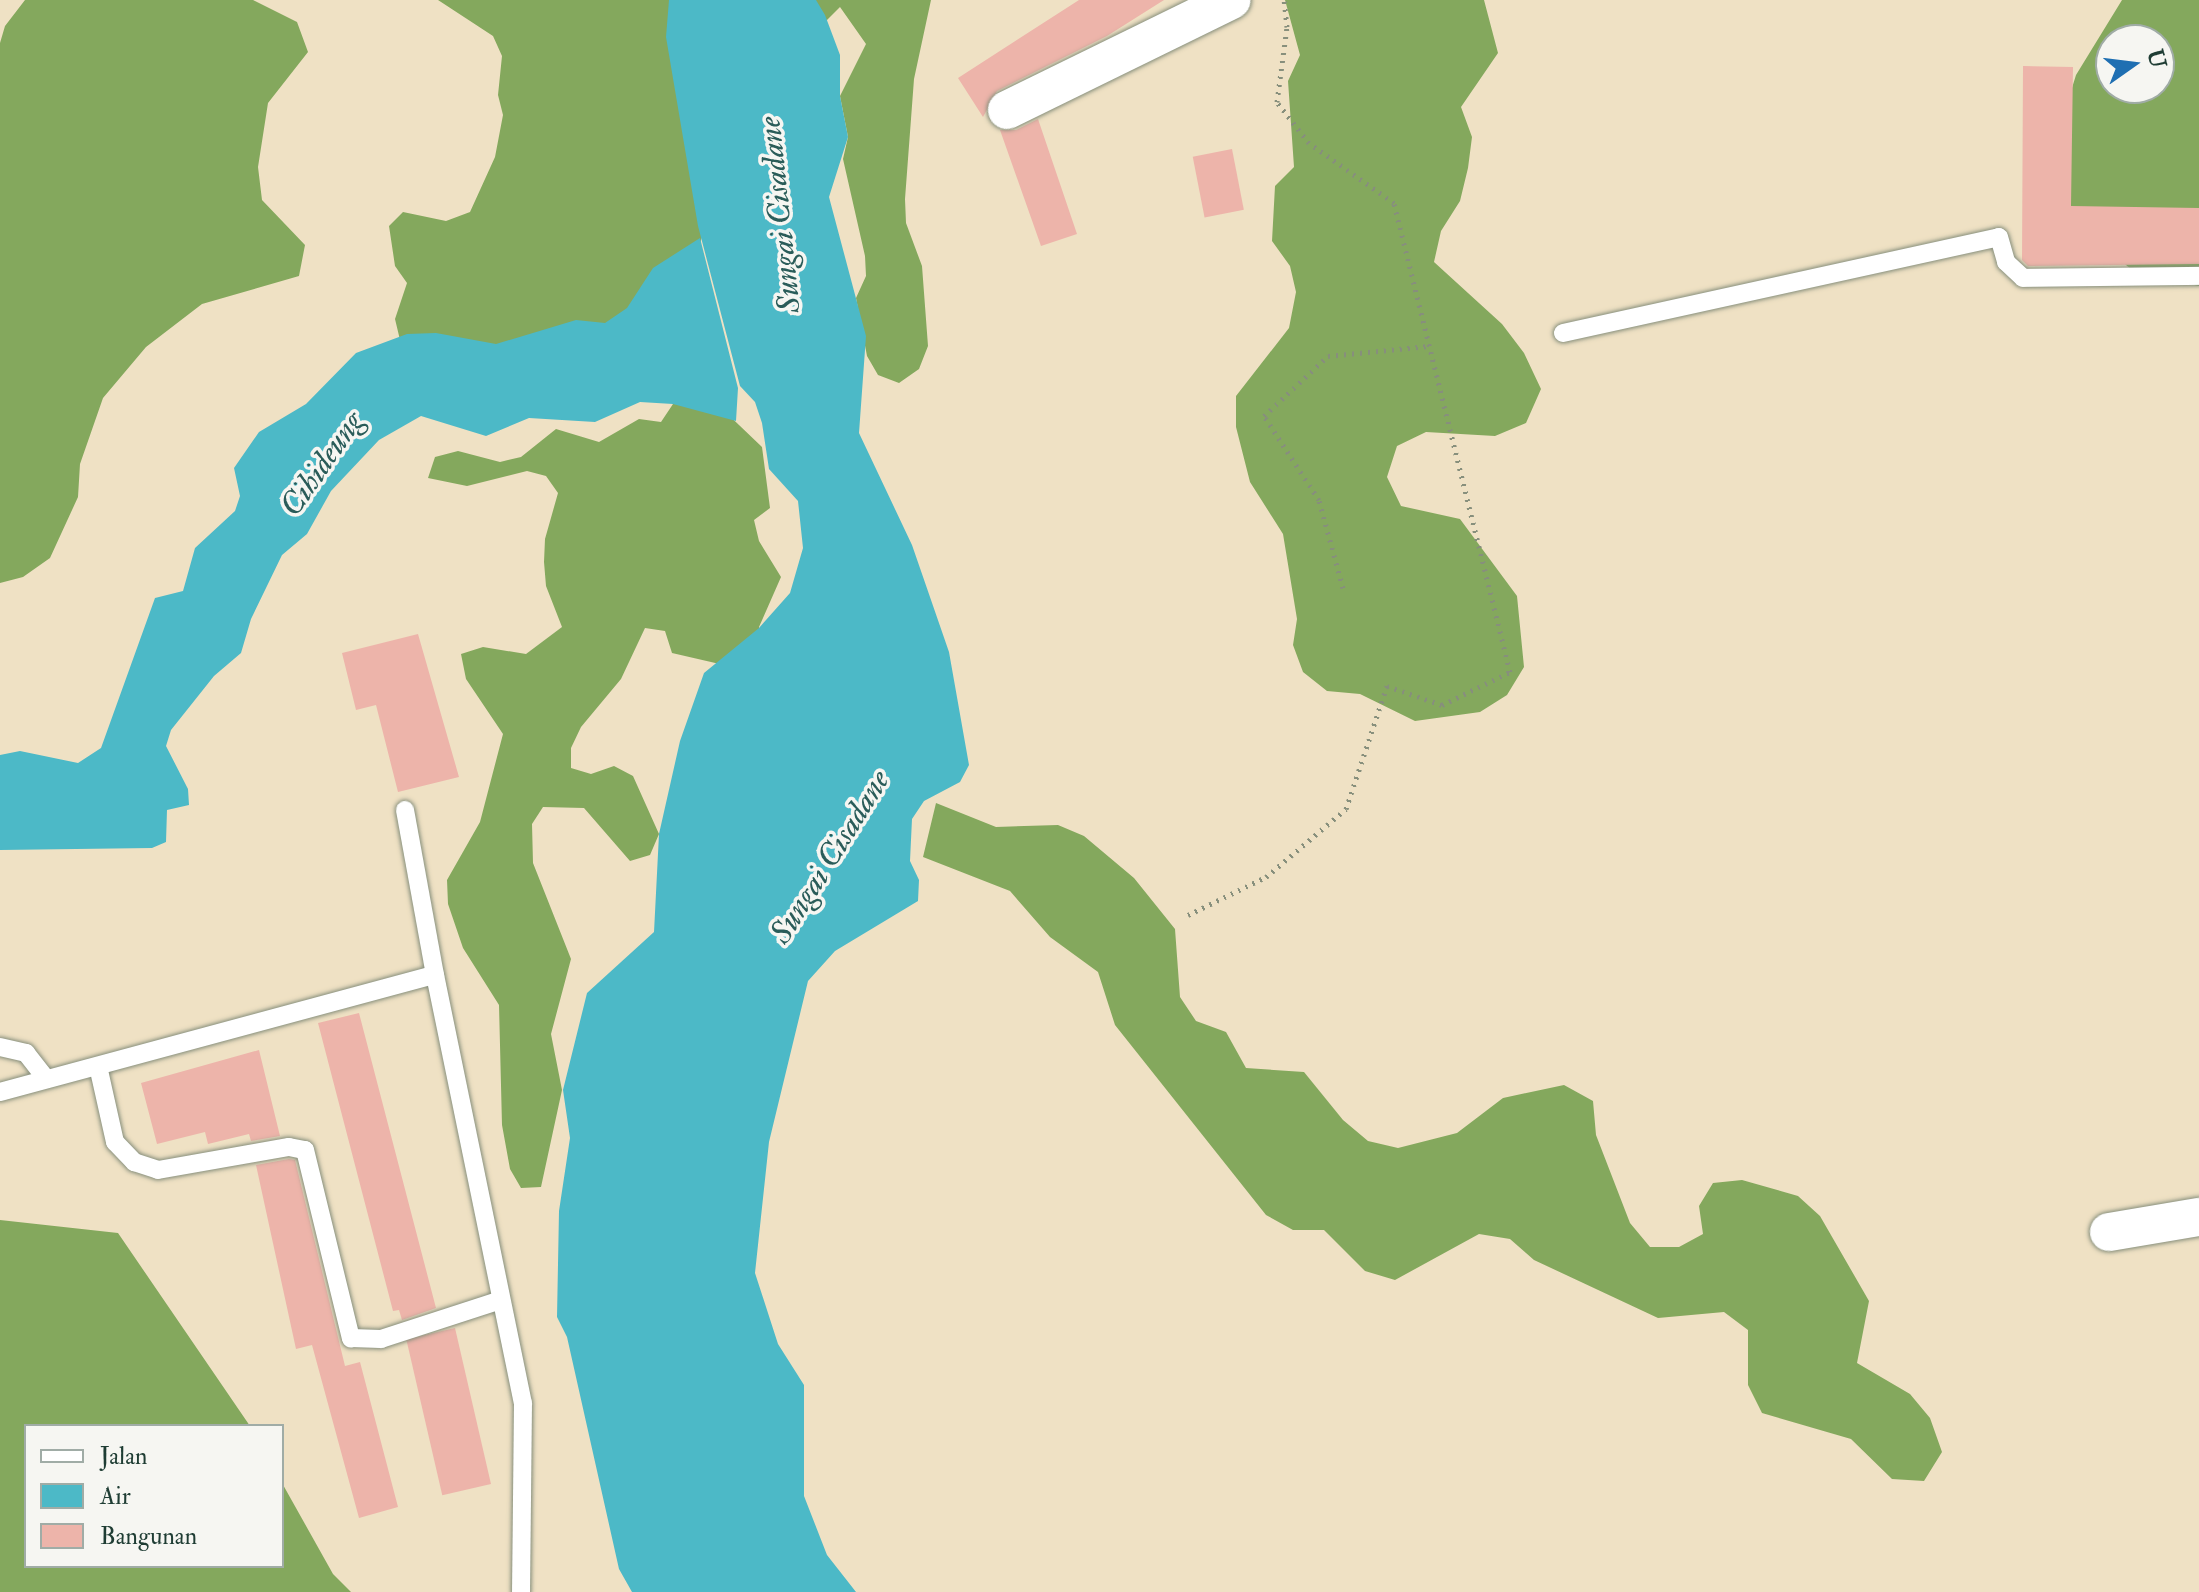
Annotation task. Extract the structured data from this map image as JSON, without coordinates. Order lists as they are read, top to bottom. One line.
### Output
{"water":["Sungai Cisadane","Cihideung"],"legend":["Jalan","Air","Bangunan"],"north":"right"}
